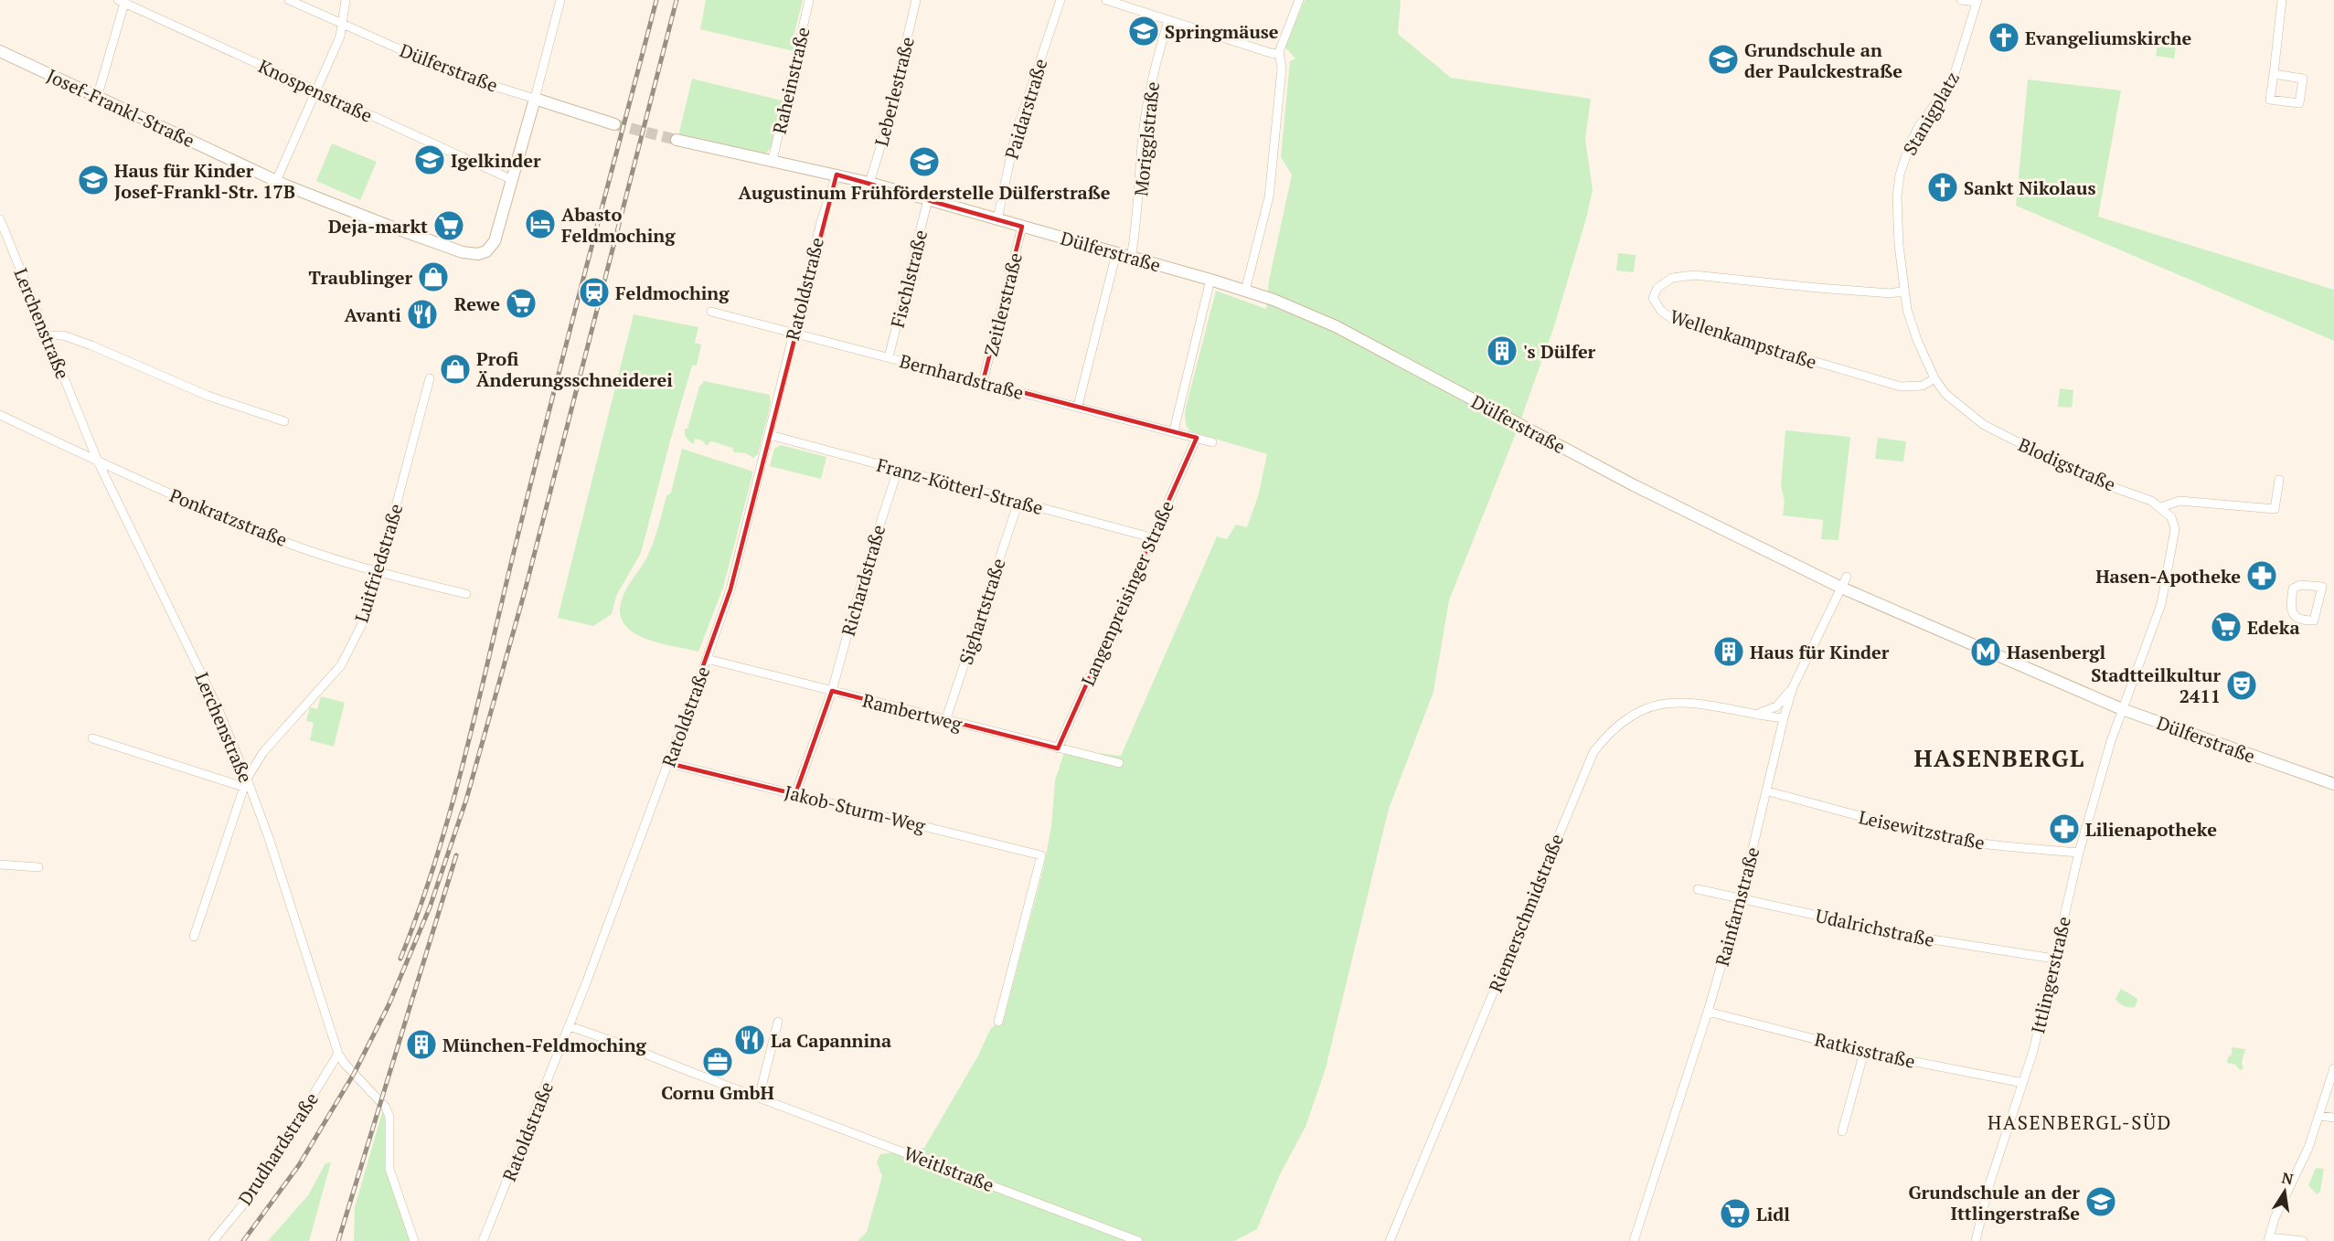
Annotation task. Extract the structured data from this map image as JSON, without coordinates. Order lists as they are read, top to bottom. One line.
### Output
{"streets":{"main road":["Dülferstraße","Josef-Frankl-Straße"],"street":["Raheinstraße","Knospenstraße","Leberlestraße","Paidarstraße","Stanigplatz","Morigglstraße","Fischlstraße","Ratoldstraße","Zeitlerstraße","Lerchenstraße","Wellenkampstraße","Bernhardstraße","Blodigstraße","Franz-Kötterl-Straße","Ponkratzstraße","Luitfriedstraße","Richardstraße","Langenpreisinger Straße","Sighartstraße","Rambertweg","Jakob-Sturm-Weg","Leisewitzstraße","Rainfarnstraße","Riemerschmidstraße","Udalrichstraße","Ittlingerstraße","Ratkisstraße","Drudhardstraße","Weitlstraße"]},"crossings":[["Dülferstraße","Raheinstraße"],["Dülferstraße","Leberlestraße"],["Dülferstraße","Paidarstraße"],["Dülferstraße","Morigglstraße"],["Dülferstraße","Fischlstraße"],["Dülferstraße","Ratoldstraße"],["Dülferstraße","Zeitlerstraße"],["Dülferstraße","Rainfarnstraße"],["Dülferstraße","Ittlingerstraße"],["Knospenstraße","Josef-Frankl-Straße"],["Stanigplatz","Blodigstraße"],["Fischlstraße","Bernhardstraße"],["Ratoldstraße","Bernhardstraße"],["Ratoldstraße","Franz-Kötterl-Straße"],["Ratoldstraße","Rambertweg"],["Ratoldstraße","Jakob-Sturm-Weg"],["Ratoldstraße","Weitlstraße"],["Zeitlerstraße","Bernhardstraße"],["Lerchenstraße","Ponkratzstraße"],["Lerchenstraße","Luitfriedstraße"],["Lerchenstraße","Drudhardstraße"],["Wellenkampstraße","Blodigstraße"],["Bernhardstraße","Langenpreisinger Straße"],["Franz-Kötterl-Straße","Richardstraße"],["Franz-Kötterl-Straße","Langenpreisinger Straße"],["Franz-Kötterl-Straße","Sighartstraße"],["Ponkratzstraße","Luitfriedstraße"],["Richardstraße","Rambertweg"],["Richardstraße","Jakob-Sturm-Weg"],["Langenpreisinger Straße","Rambertweg"],["Sighartstraße","Rambertweg"],["Leisewitzstraße","Rainfarnstraße"],["Leisewitzstraße","Ittlingerstraße"],["Rainfarnstraße","Riemerschmidstraße"],["Rainfarnstraße","Udalrichstraße"],["Rainfarnstraße","Ratkisstraße"],["Udalrichstraße","Ittlingerstraße"],["Ittlingerstraße","Ratkisstraße"]],"districts":["HASENBERGL","HASENBERGL-SÜD"],"places":{"school or university":["Springmäuse","Grundschule an der Paulckestraße","Igelkinder","Augustinum Frühförderstelle Dülferstraße","Haus für Kinder Josef-Frankl-Str. 17B","Grundschule an der Ittlingerstraße"],"church":["Evangeliumskirche","Sankt Nikolaus"],"hotel":["Abasto Feldmoching"],"supermarket":["Deja-markt","Rewe","Edeka","Lidl"],"shop":["Traublinger","Profi Änderungsschneiderei"],"station":["Feldmoching"],"restaurant":["Avanti","La Capannina"],"building":["'s Dülfer","Haus für Kinder","München-Feldmoching"],"pharmacy":["Hasen-Apotheke","Lilienapotheke"],"metro station":["Hasenbergl"],"theatre":["Stadtteilkultur 2411"],"office":["Cornu GmbH"]},"north":"top"}
